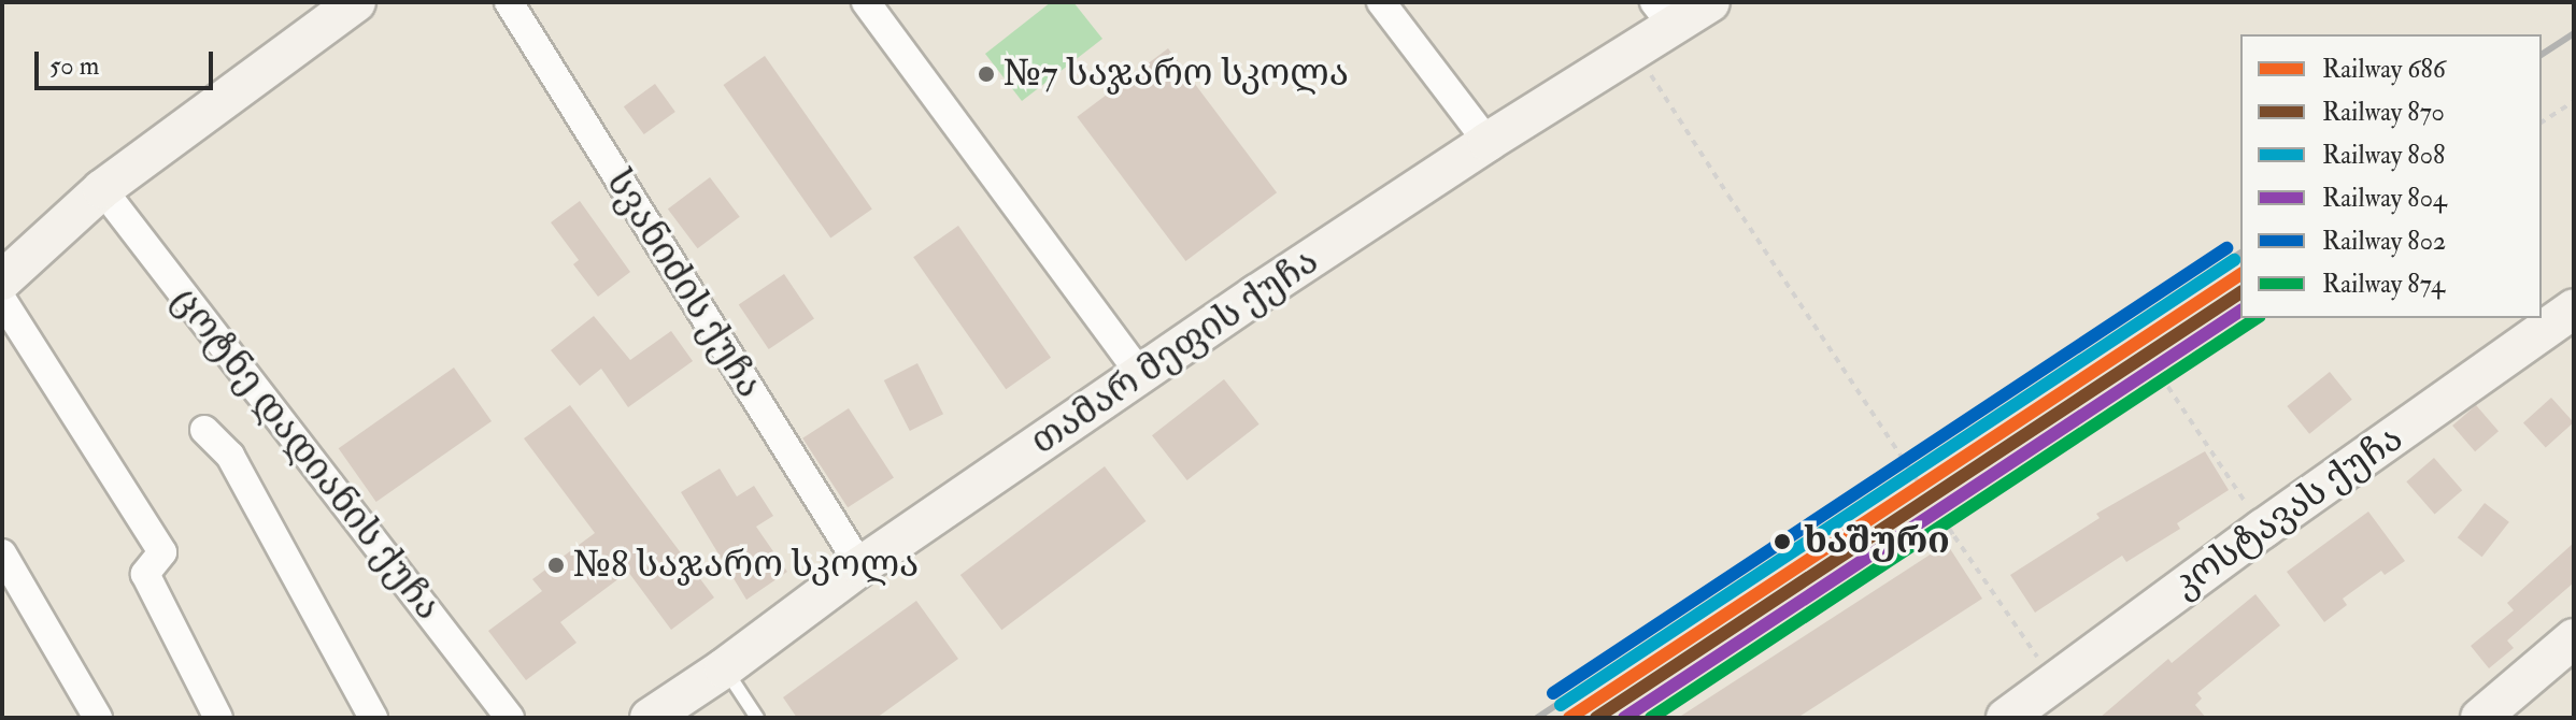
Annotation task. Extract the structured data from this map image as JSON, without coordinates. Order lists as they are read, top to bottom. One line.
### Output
{"streets":{"street":["სვანიძის ქუჩა","თამარ მეფის ქუჩა","ცოტნე დადიანის ქუჩა","კოსტავას ქუჩა"]},"crossings":[["სვანიძის ქუჩა","თამარ მეფის ქუჩა"]],"places":["№7 საჯარო სკოლა","ხაშური","№8 საჯარო სკოლა"],"lines":["rail line 802","rail line 808","rail line 686","rail line 870","rail line 804","rail line 874"],"legend":["Railway 686","Railway 870","Railway 808","Railway 804","Railway 802","Railway 874"],"scale_bar":"50 m"}
